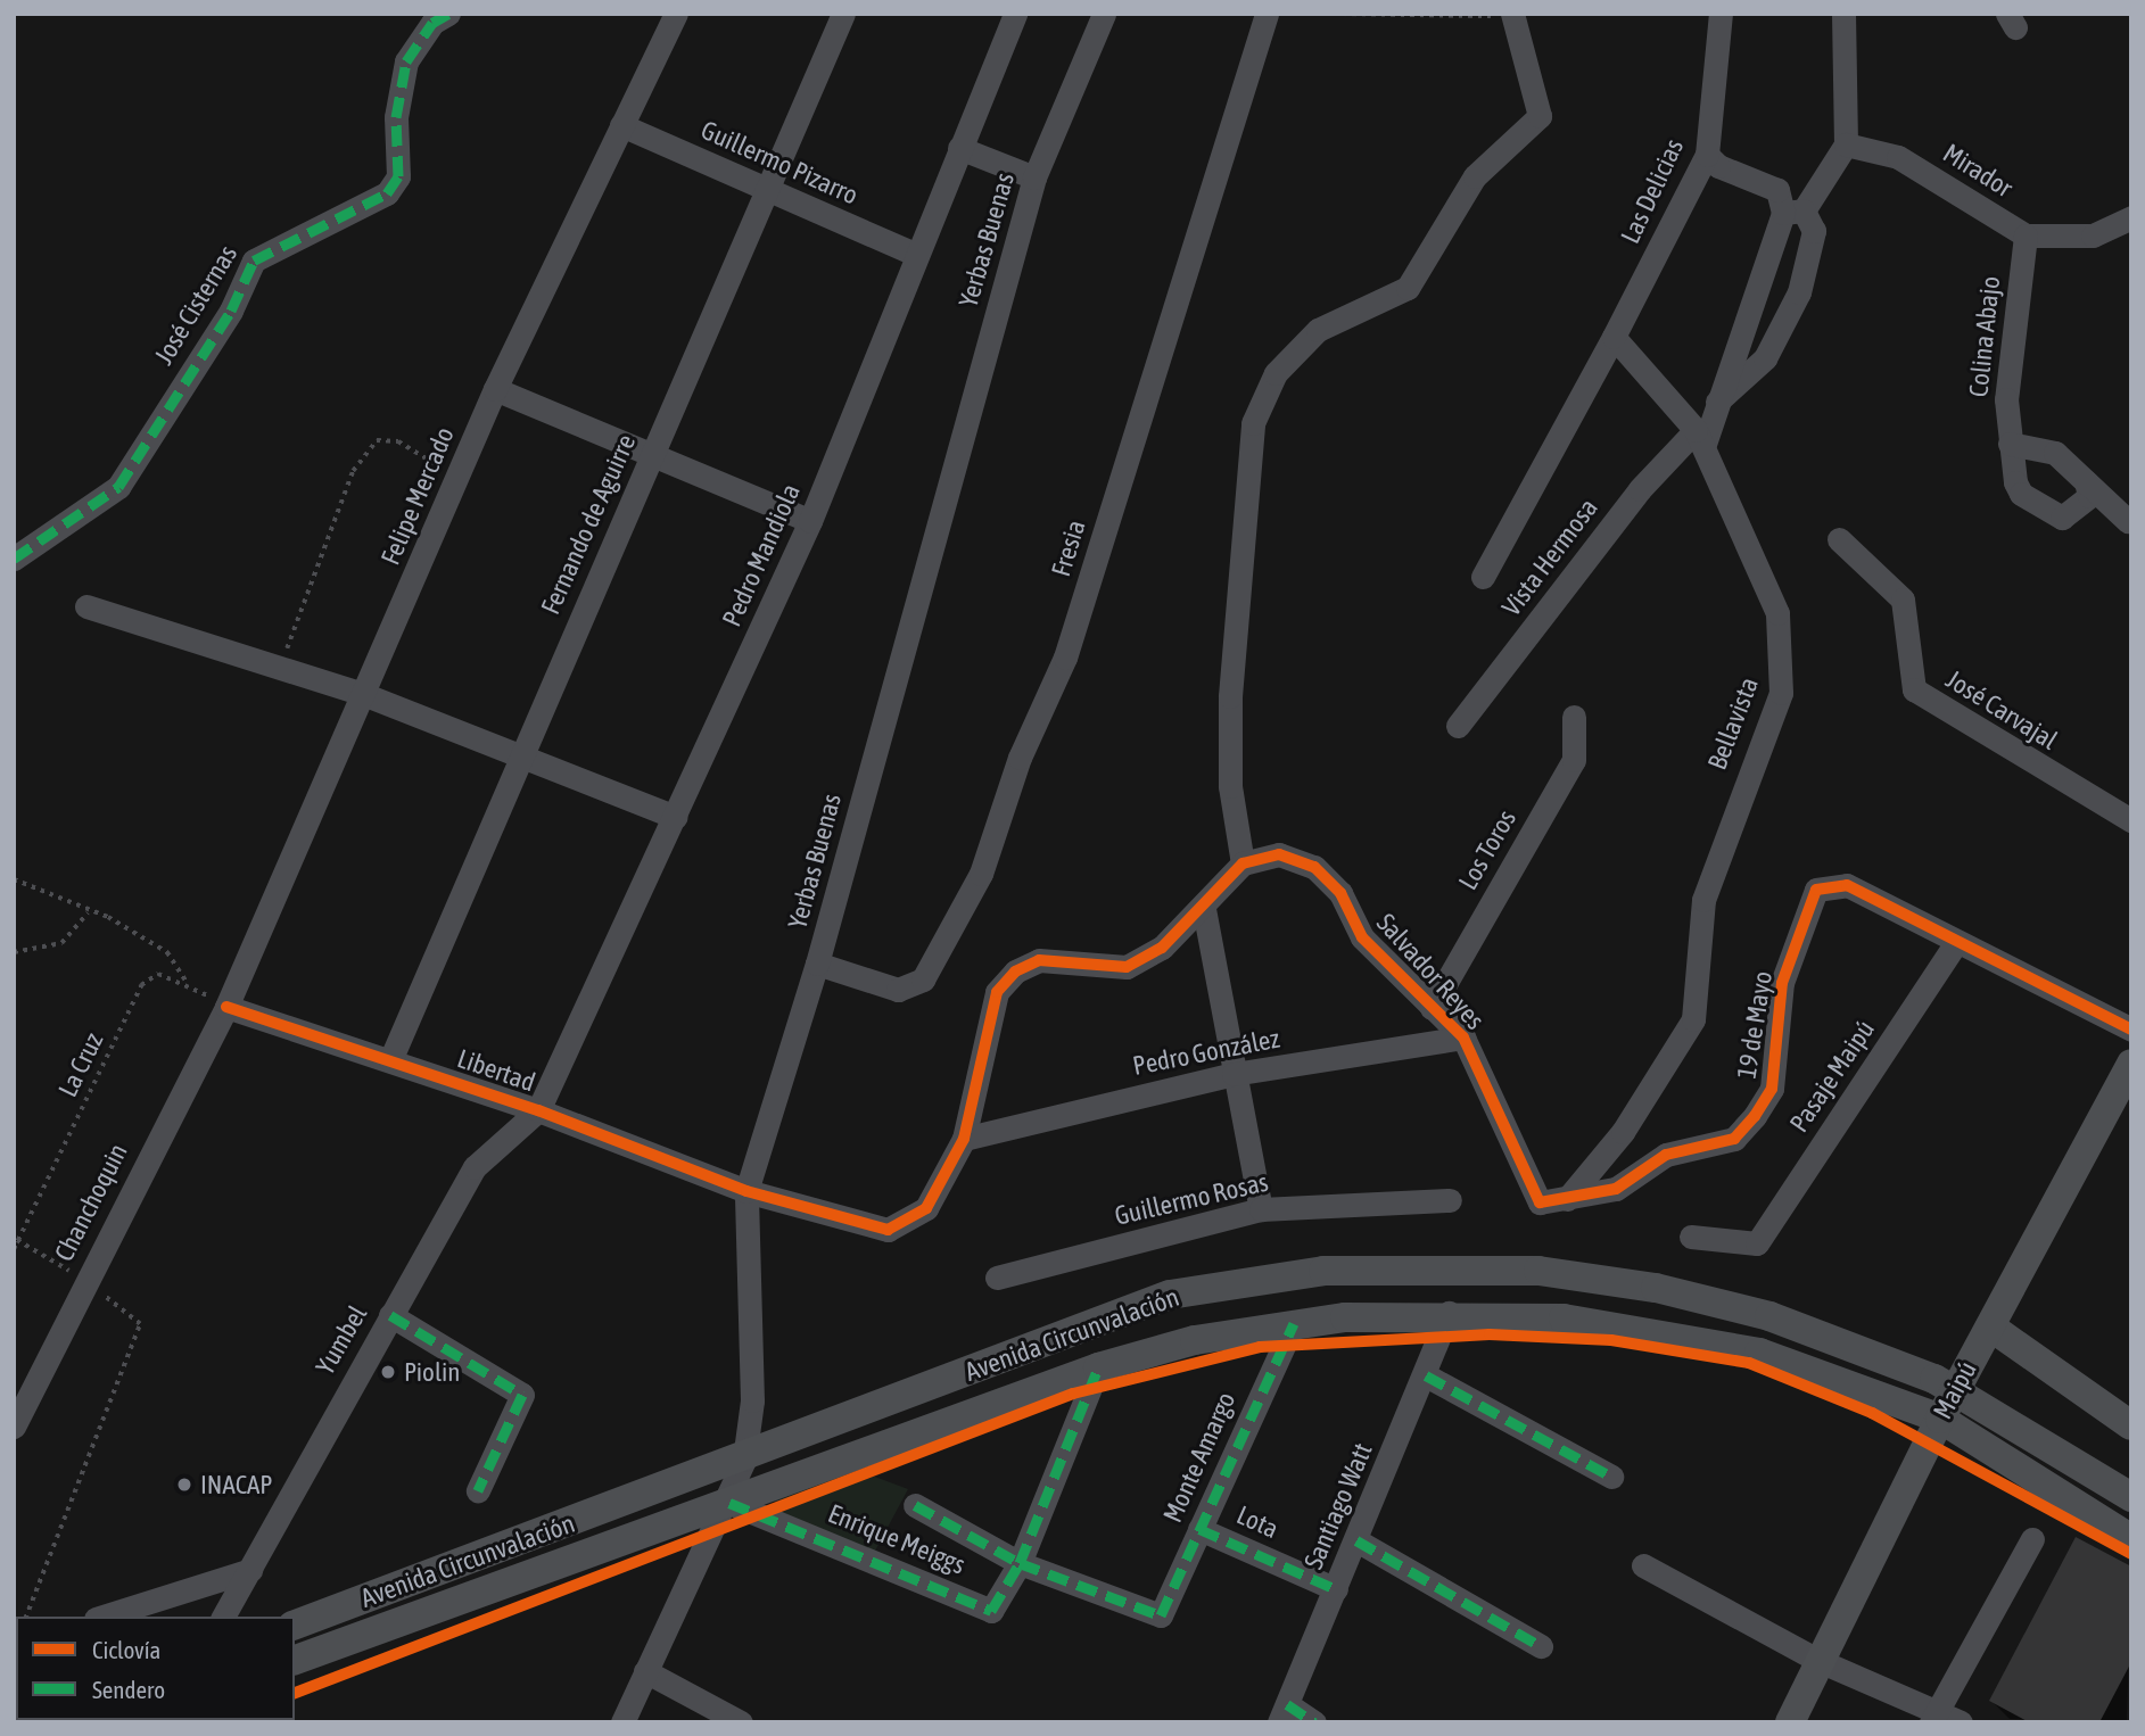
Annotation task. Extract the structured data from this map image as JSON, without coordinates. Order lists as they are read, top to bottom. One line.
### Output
{"streets":{"main road":["Avenida Circunvalación","Maipú"],"street":["Guillermo Pizarro","Mirador","Las Delicias","Yerbas Buenas","José Cisternas","Colina Abajo","Felipe Mercado","Fernando de Aguirre","Fresia","Pedro Mandiola","Vista Hermosa","José Carvajal","Bellavista","Los Toros","Salvador Reyes","19 de Mayo","Pedro González","Libertad","Pasaje Maipú","Guillermo Rosas","Chanchoquin","Yumbel","Monte Amargo","Santiago Watt","Lota","Enrique Meiggs"],"path":["La Cruz"]},"crossings":[["Guillermo Pizarro","Felipe Mercado"],["Guillermo Pizarro","Fernando de Aguirre"],["Guillermo Pizarro","Pedro Mandiola"],["Mirador","Colina Abajo"],["Yerbas Buenas","Fresia"],["Yerbas Buenas","Libertad"],["Yerbas Buenas","Avenida Circunvalación"],["Yerbas Buenas","Enrique Meiggs"],["Felipe Mercado","La Cruz"],["Felipe Mercado","Libertad"],["Felipe Mercado","Chanchoquin"],["Fernando de Aguirre","Libertad"],["Pedro Mandiola","Libertad"],["Pedro Mandiola","Yumbel"],["Vista Hermosa","Bellavista"],["Bellavista","Salvador Reyes"],["Bellavista","19 de Mayo"],["Los Toros","Salvador Reyes"],["Salvador Reyes","19 de Mayo"],["Salvador Reyes","Pedro González"],["19 de Mayo","Pasaje Maipú"],["La Cruz","Libertad"],["La Cruz","Chanchoquin"],["Libertad","Chanchoquin"],["Libertad","Yumbel"],["Avenida Circunvalación","Maipú"],["Avenida Circunvalación","Monte Amargo"],["Avenida Circunvalación","Santiago Watt"],["Avenida Circunvalación","Enrique Meiggs"],["Monte Amargo","Lota"],["Monte Amargo","Enrique Meiggs"],["Santiago Watt","Lota"]],"places":["Piolin","INACAP"],"legend":["Ciclovía","Sendero"]}
